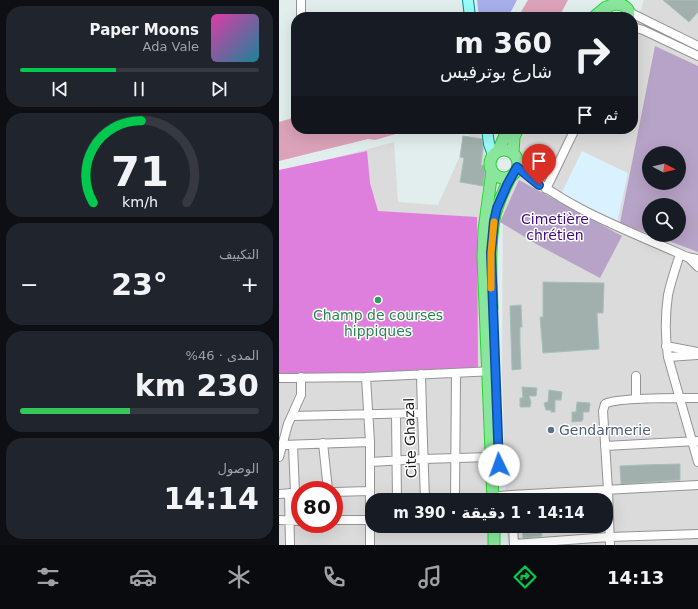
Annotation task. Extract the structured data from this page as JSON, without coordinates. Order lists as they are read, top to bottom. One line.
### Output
{"streets":{"street":["Cite Ghazal"]},"parks":["Cimetière chrétien"],"places":["Champ de courses hippiques","Gendarmerie"],"north":"right","page":{"turn":["360 m","شارع بوترفيس"],"song":["Paper Moons","Ada Vale"],"then":"ثم","tile":["التكييف",["المدى · 46%","230 km"],["الوصول","14:14"]],"heat":["−","23°","+"],"limit":"80","trip":"14:14 · 1 دقيقة · 390 m","tabs":"14:13","gauge":["71","km/h"]}}
